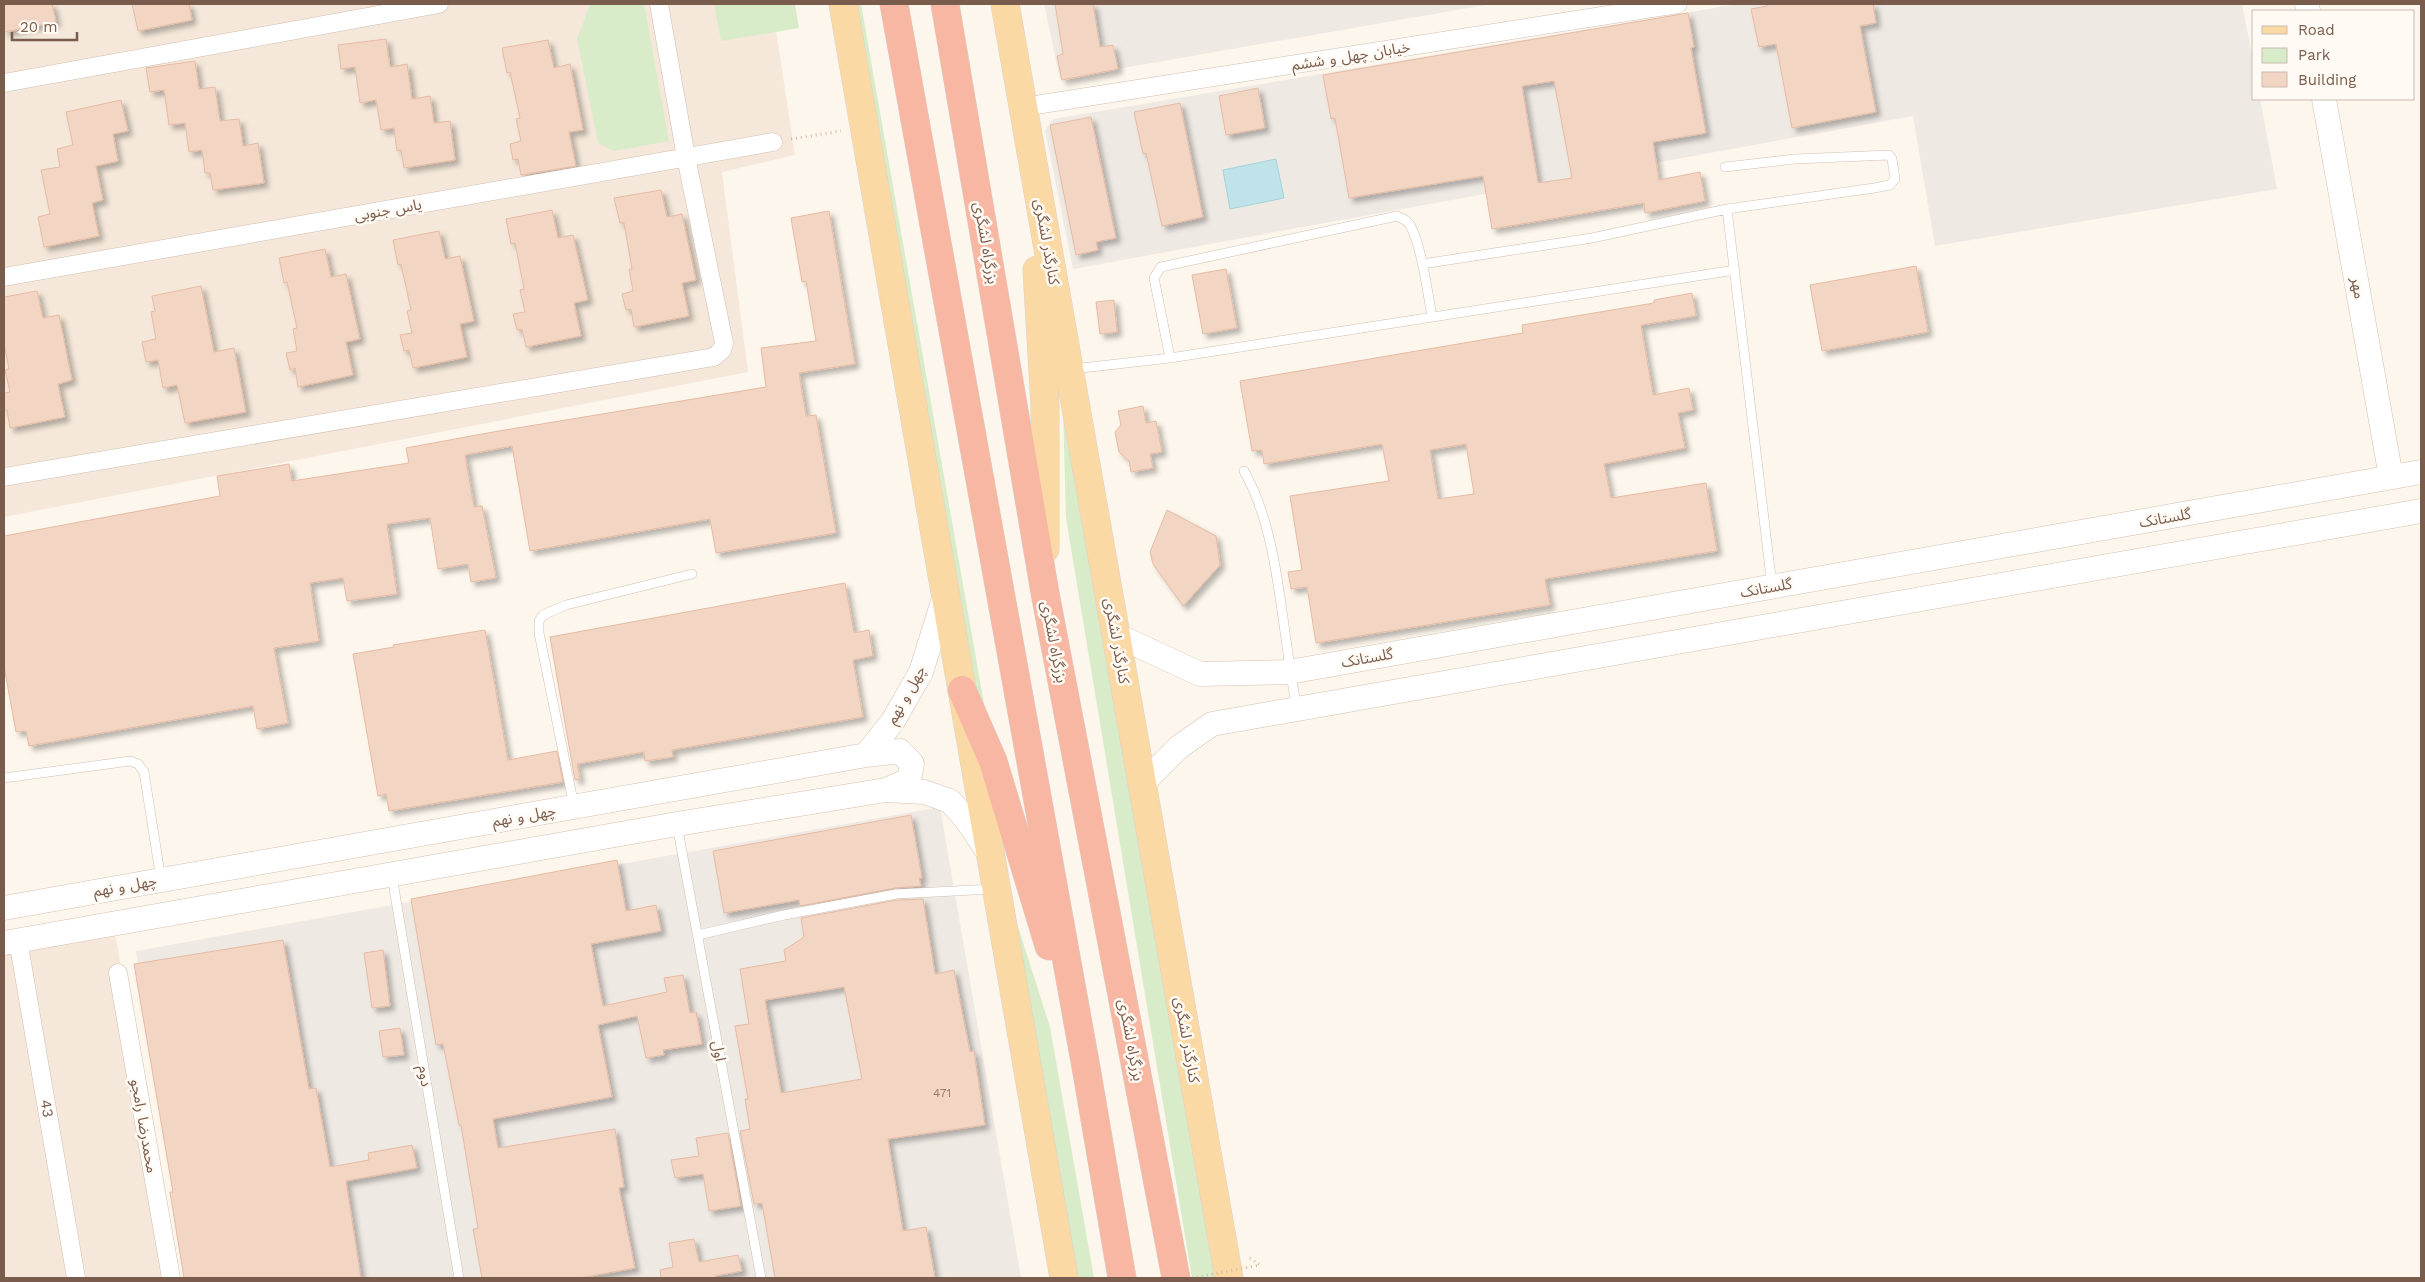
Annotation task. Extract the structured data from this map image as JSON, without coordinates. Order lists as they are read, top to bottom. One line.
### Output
{"streets":{"highway":["بزرگراه لشگری"],"main road":["کنارگذر لشگری"],"street":["خیابان چهل و ششم","یاس جنوبی","مهر","گلستانک","چهل و نهم","43","محمدرضا رامجو"],"lane":["اول","دوم"]},"crossings":[["خیابان چهل و ششم","کنارگذر لشگری"],["کنارگذر لشگری","گلستانک"],["مهر","گلستانک"]],"house_numbers":["471"],"legend":["Road","Park","Building"],"scale_bar":"20 m"}
